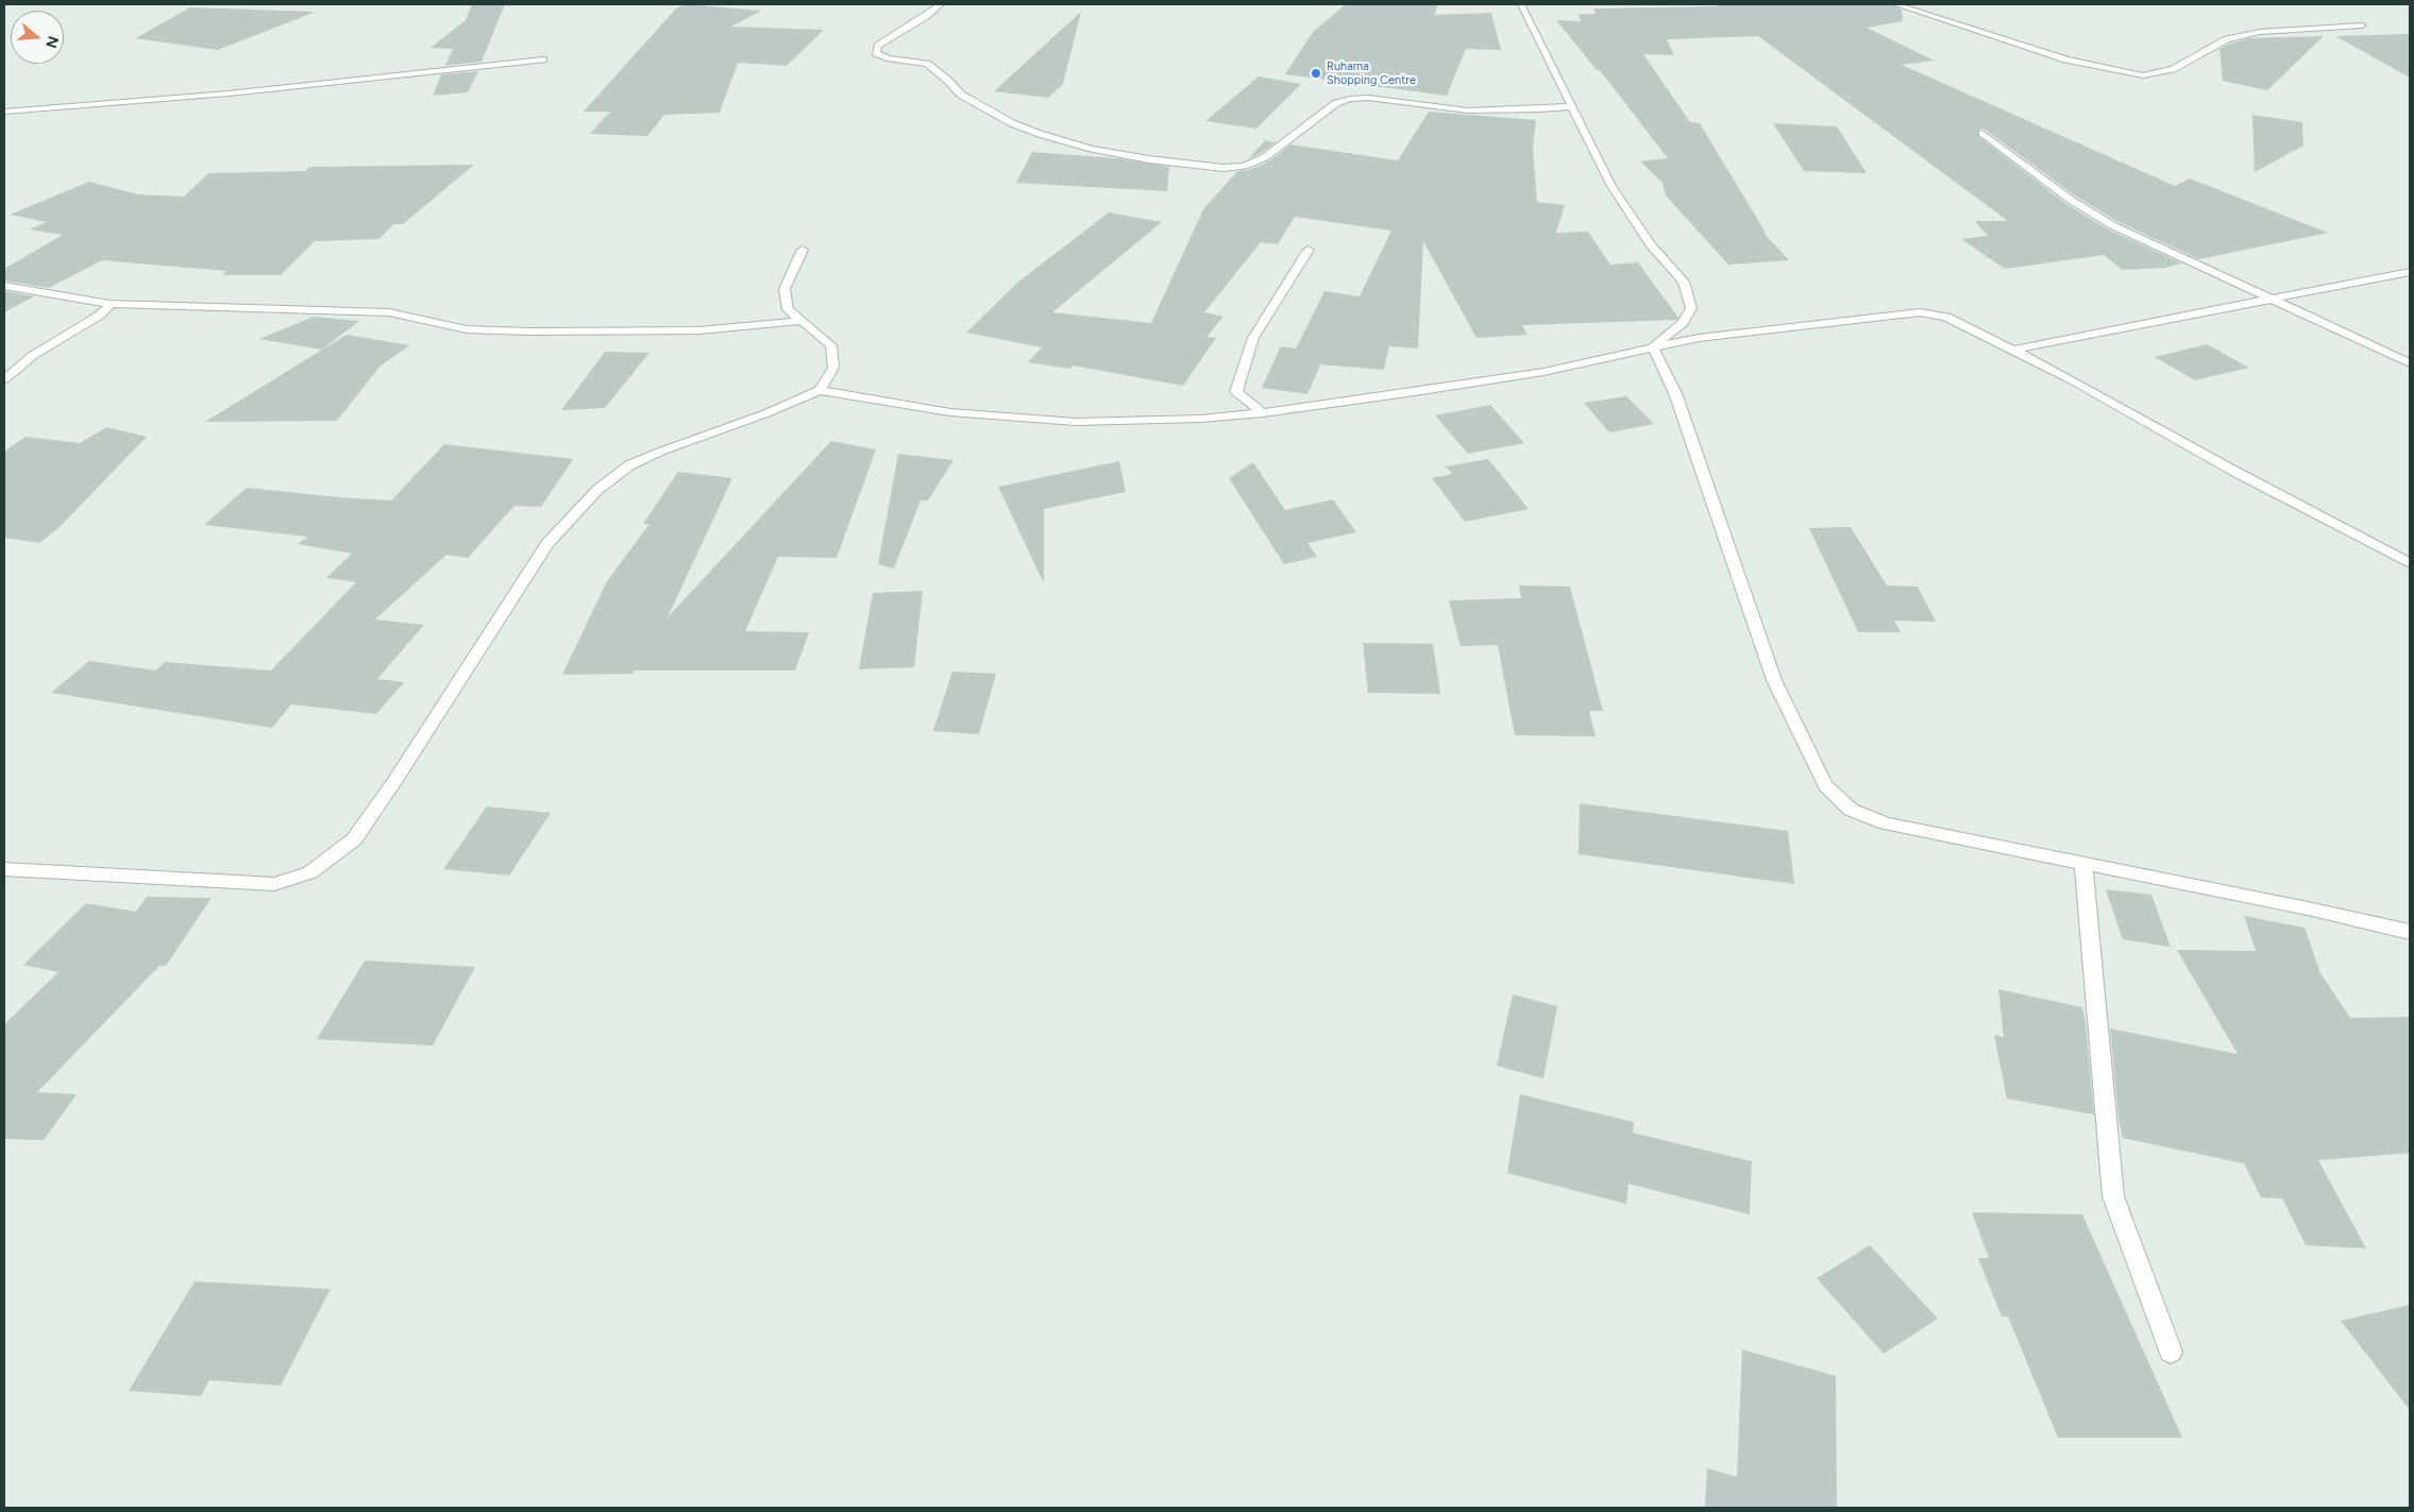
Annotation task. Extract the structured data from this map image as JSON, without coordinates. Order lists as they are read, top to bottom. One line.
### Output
{"places":["Ruhama Shopping Centre"],"north":"right"}
